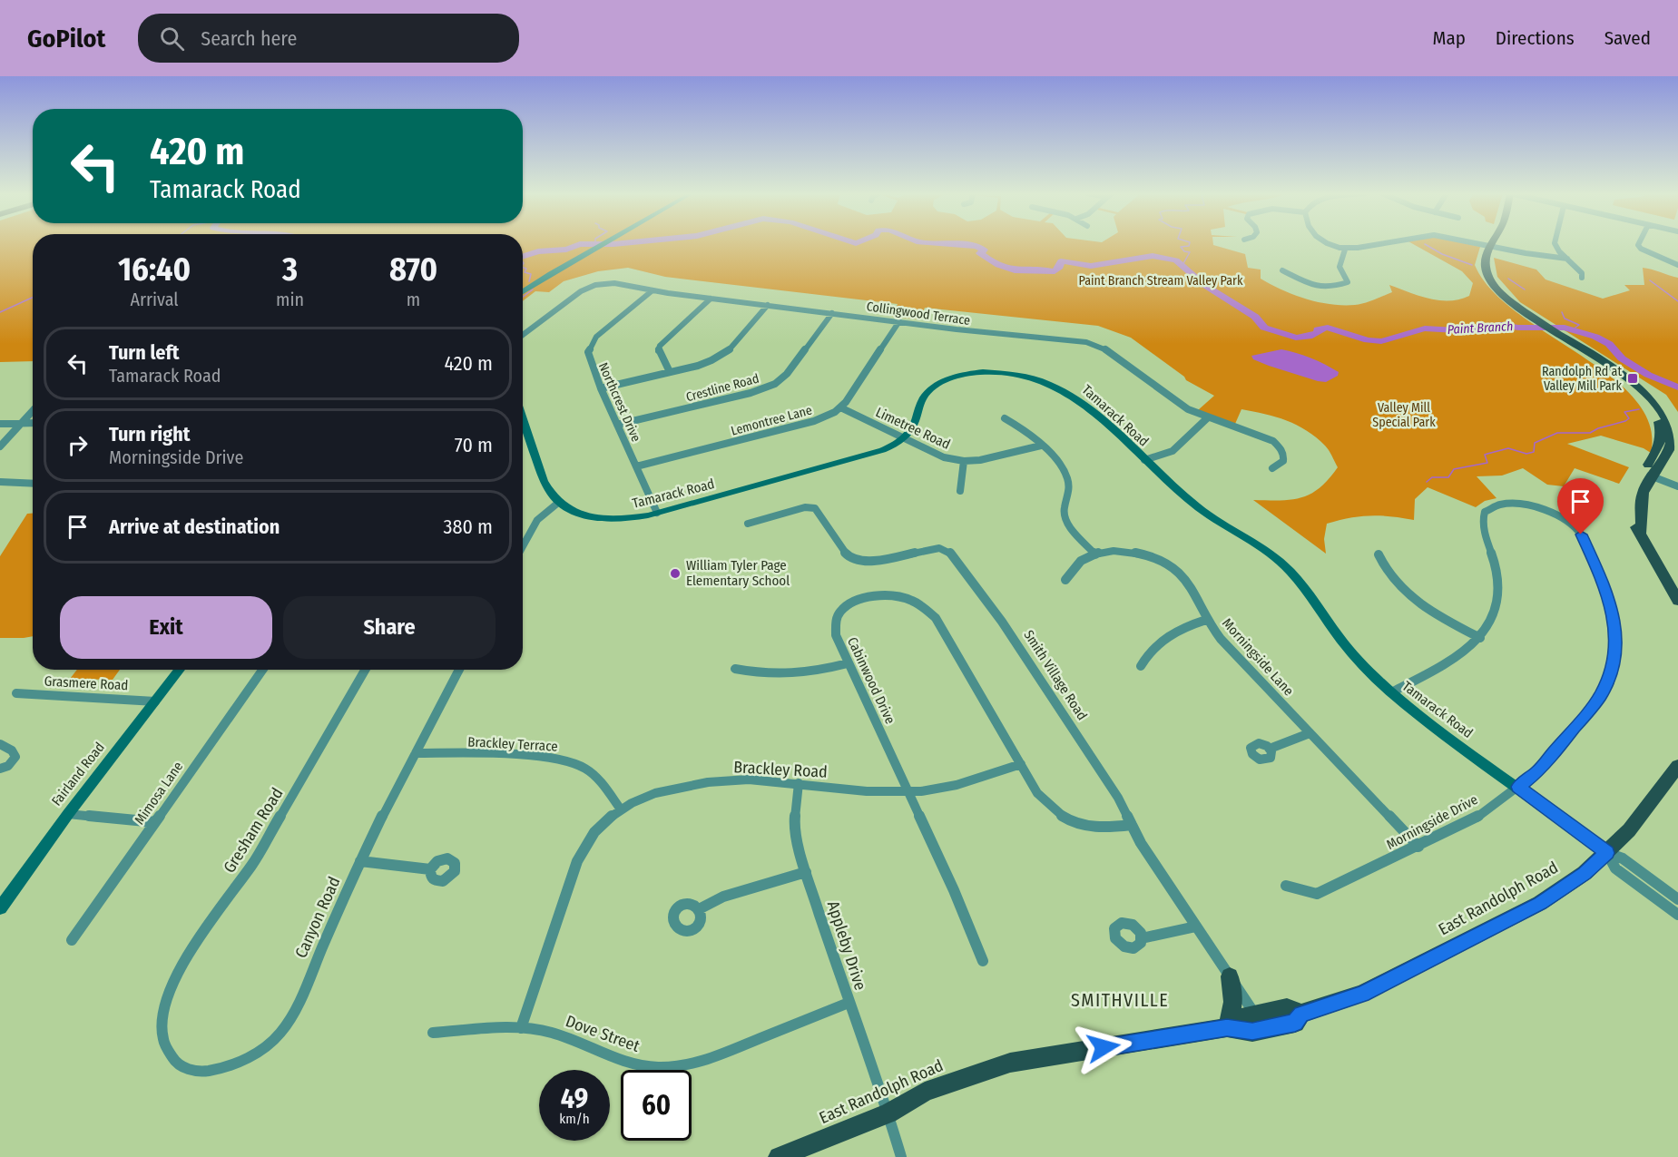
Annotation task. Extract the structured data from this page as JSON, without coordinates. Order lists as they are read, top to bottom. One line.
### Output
{"streets":{"main road":["East Randolph Road"],"street":["Collingwood Terrace","Crestline Road","Northcrest Drive","Tamarack Road","Lemontree Lane","Limetree Road","Morningside Lane","Smith Village Road","Cabinwood Drive","Grasmere Road","Brackley Terrace","Brackley Road","Fairland Road","Mimosa Lane","Morningside Drive","Gresham Road","Canyon Road","Appleby Drive","Dove Street"]},"crossings":[["Collingwood Terrace","Crestline Road"],["Collingwood Terrace","Northcrest Drive"],["Collingwood Terrace","Lemontree Lane"],["Crestline Road","Northcrest Drive"],["Northcrest Drive","Tamarack Road"],["Northcrest Drive","Lemontree Lane"],["Tamarack Road","Limetree Road"],["Tamarack Road","Morningside Drive"],["Tamarack Road","East Randolph Road"],["Lemontree Lane","Limetree Road"],["Morningside Lane","Morningside Drive"],["Smith Village Road","Cabinwood Drive"],["Smith Village Road","East Randolph Road"],["Cabinwood Drive","Brackley Road"],["Grasmere Road","Fairland Road"],["Brackley Terrace","Brackley Road"],["Brackley Terrace","Canyon Road"],["Brackley Road","Appleby Drive"],["Brackley Road","Dove Street"],["Gresham Road","Canyon Road"],["East Randolph Road","Appleby Drive"],["Appleby Drive","Dove Street"]],"districts":["SMITHVILLE"],"water":["Paint Branch"],"parks":["Paint Branch Stream Valley Park","Valley Mill Special Park"],"places":{"transit":["Randolph Rd at Valley Mill Park"],"other":["William Tyler Page Elementary School"]},"page":{"header":"GoPilot","search":"Search here","nav":["Map","Directions","Saved"],"turn":["420 m","Tamarack Road"],"eta":["16:40","Arrival","3","min","870","m"],"list":[{"name":"Turn left","note":"Tamarack Road","value":"420 m"},{"name":"Turn right","note":"Morningside Drive","value":"70 m"},{"name":"Arrive at destination","value":"380 m"}],"buttons":["Exit","Share"],"speed":"49 km/h","limit":"60"}}
